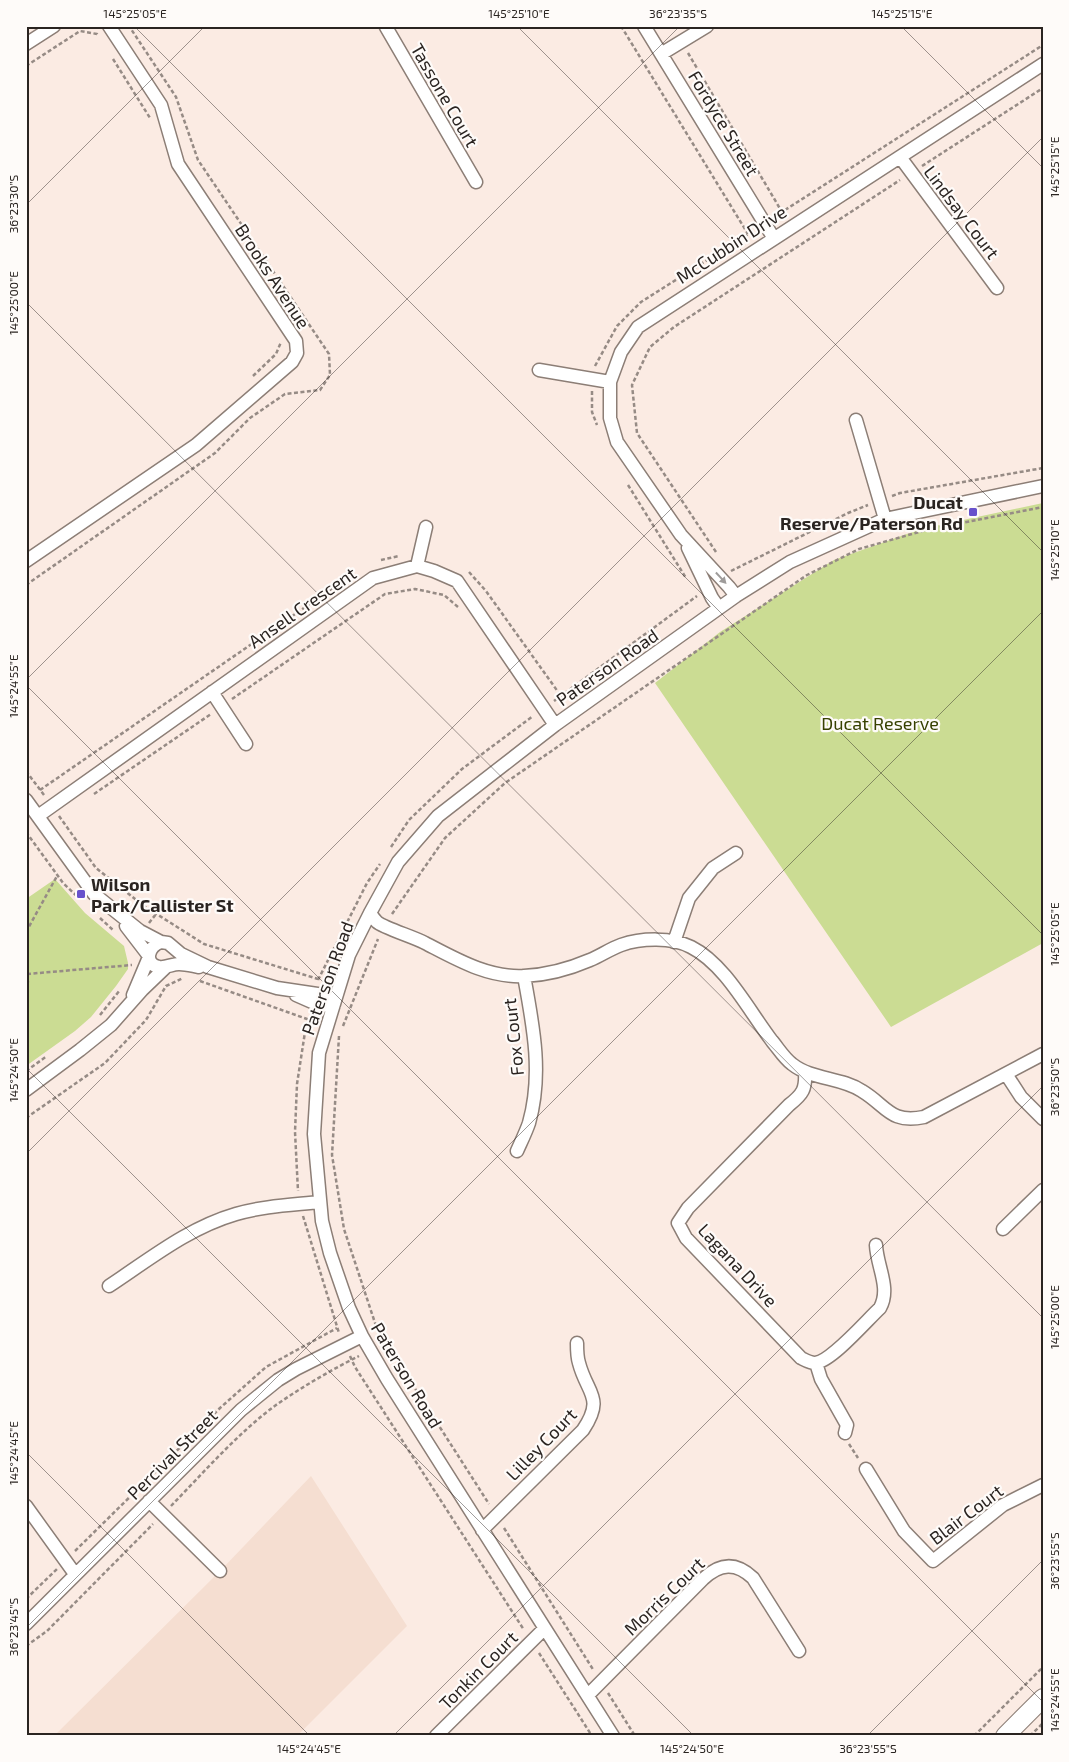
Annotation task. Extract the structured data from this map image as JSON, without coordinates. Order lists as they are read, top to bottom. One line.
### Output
{"streets":{"street":["Tassone Court","Fordyce Street","Lindsay Court","McCubbin Drive","Brooks Avenue","Ansell Crescent","Paterson Road","Fox Court","Lagana Drive","Lilley Court","Percival Street","Blair Court","Morris Court","Tonkin Court"]},"crossings":[["Fordyce Street","McCubbin Drive"],["Lindsay Court","McCubbin Drive"],["McCubbin Drive","Paterson Road"],["Paterson Road","Lilley Court"],["Paterson Road","Percival Street"],["Paterson Road","Morris Court"],["Paterson Road","Tonkin Court"]],"parks":["Ducat Reserve"],"places":{"transit":["Ducat Reserve/Paterson Rd","Wilson Park/Callister St"]},"coordinates":["145°25'05\"E","145°25'10\"E","36°23'35\"S","145°25'15\"E","36°23'30\"S","145°25'00\"E","145°24'55\"E","145°24'50\"E","36°23'50\"S","145°24'45\"E","36°23'55\"S","36°23'45\"S"]}
